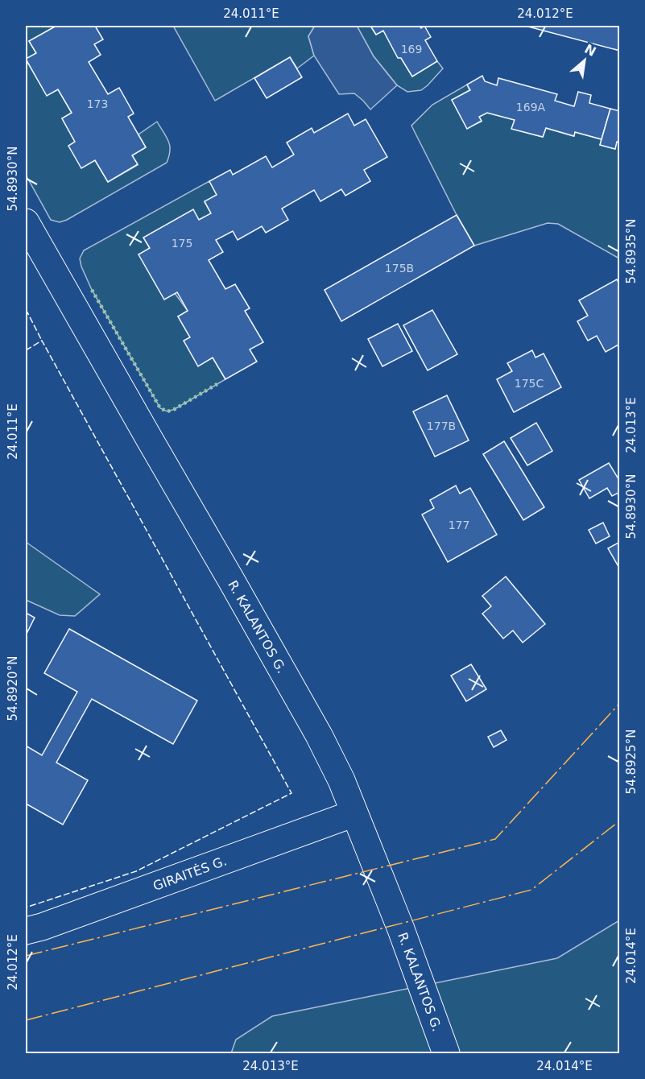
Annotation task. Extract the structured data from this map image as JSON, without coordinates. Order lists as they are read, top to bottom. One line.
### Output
{"streets":{"street":["R. KALANTOS G.","GIRAITĖS G."]},"crossings":[["R. KALANTOS G.","GIRAITĖS G."]],"house_numbers":["169","173","169A","175","175B","175C","177B","177"],"north":"top right","coordinates":["24.011°E","24.012°E","54.8930°N","54.8935°N","24.013°E","54.8920°N","54.8925°N","24.014°E"]}
